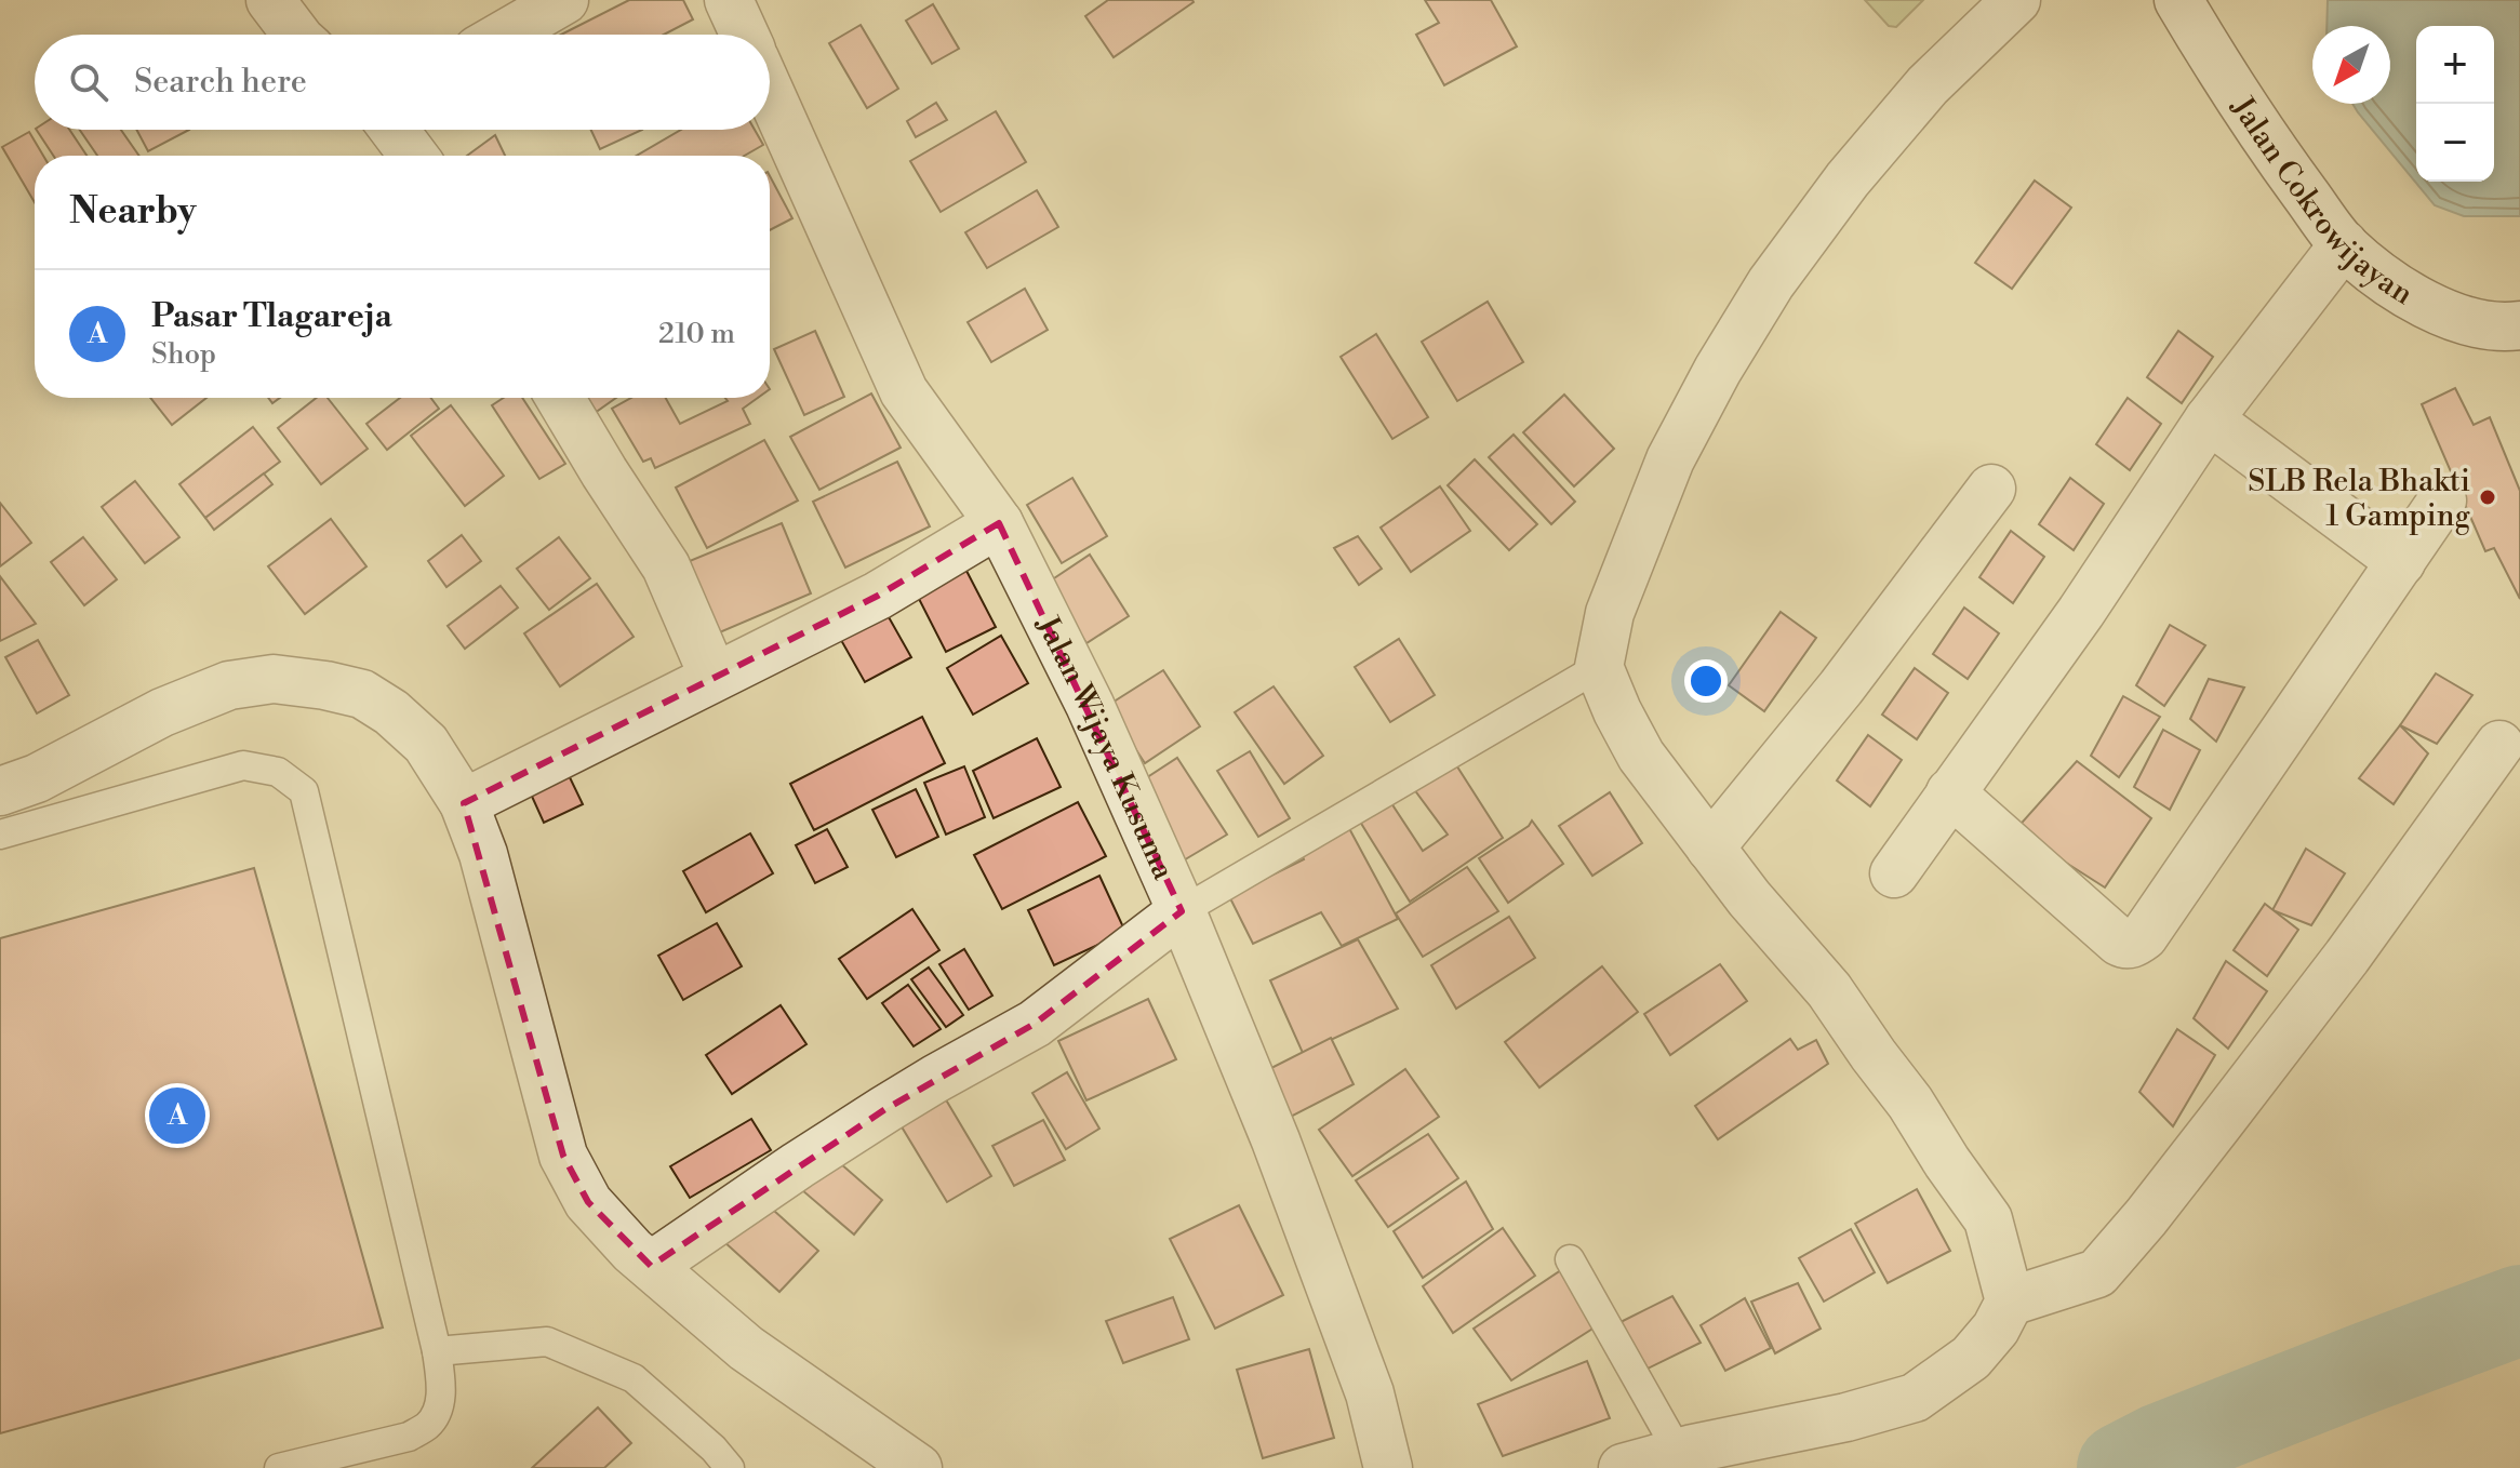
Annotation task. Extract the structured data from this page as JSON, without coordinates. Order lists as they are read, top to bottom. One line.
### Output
{"streets":{"street":["Jalan Cokrowijayan","Jalan Wijaya Kusuma"]},"places":["SLB Rela Bhakti 1 Gamping"],"north":"bottom left","page":{"map_buttons":["+","−"],"search":"Search here","heading":"Nearby","list":[{"mark":"A","name":"Pasar Tlagareja","note":"Shop","value":"210 m"}],"pins":"A"}}
